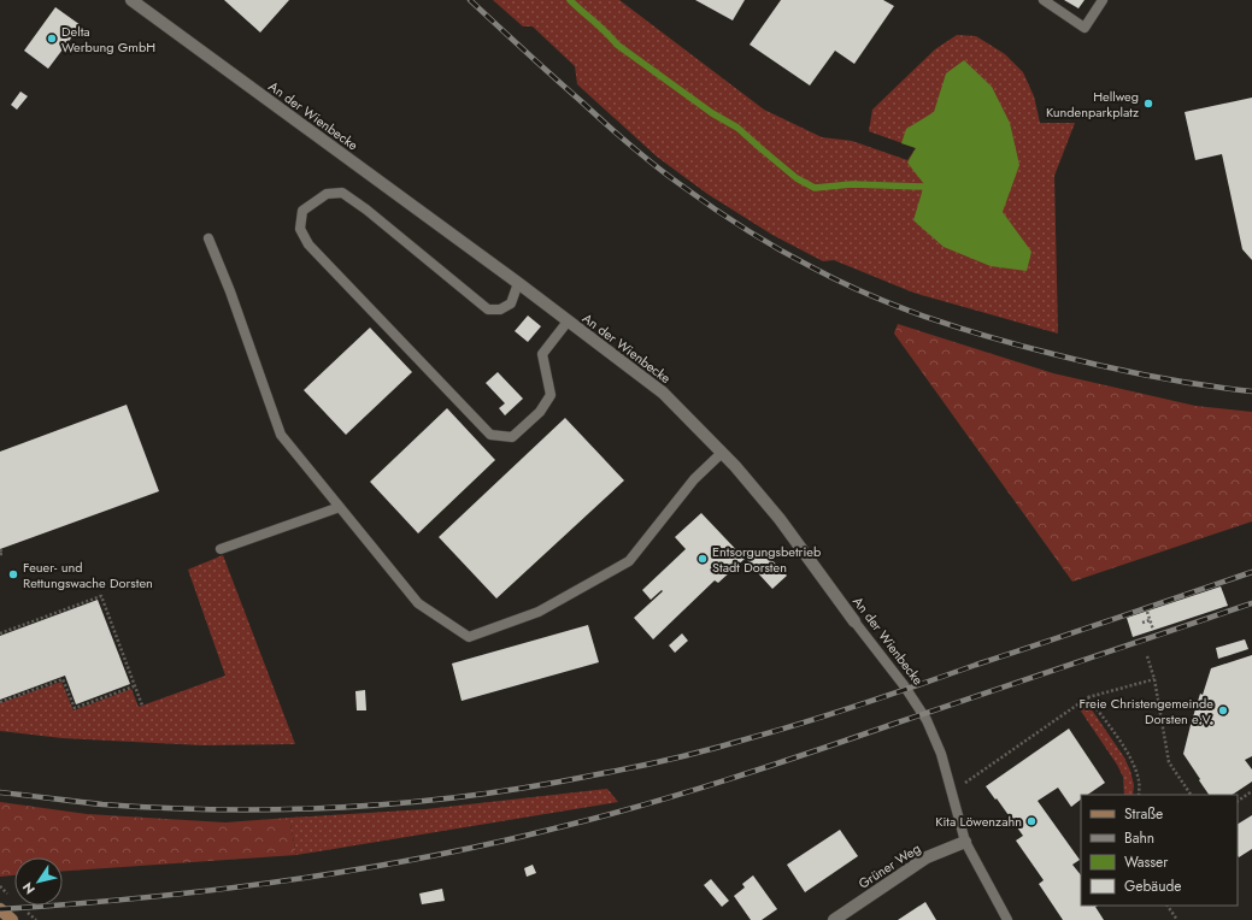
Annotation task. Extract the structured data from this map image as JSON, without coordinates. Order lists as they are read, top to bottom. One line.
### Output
{"streets":{"street":["An der Wienbecke","Grüner Weg"]},"crossings":[["An der Wienbecke","Grüner Weg"]],"places":["Delta Werbung GmbH","Hellweg Kundenparkplatz","Entsorgungsbetrieb Stadt Dorsten","Feuer- und Rettungswache Dorsten","Freie Christengemeinde Dorsten e.V.","Kita Löwenzahn"],"legend":["Straße","Bahn","Wasser","Gebäude"],"north":"bottom left"}
